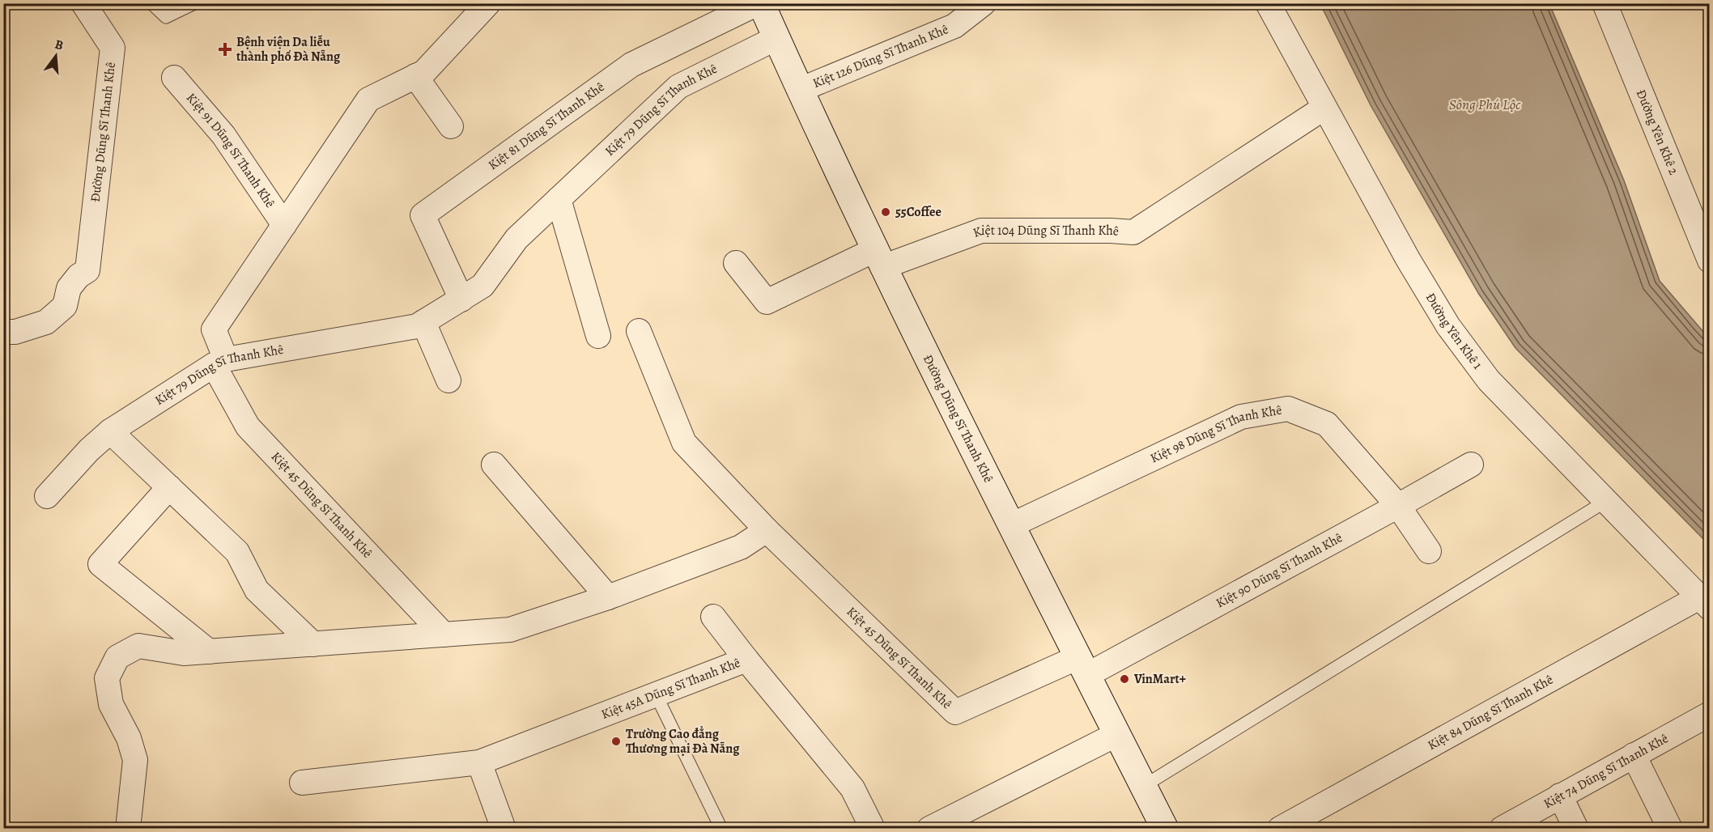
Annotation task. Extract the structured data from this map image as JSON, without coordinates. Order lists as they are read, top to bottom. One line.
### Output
{"streets":{"street":["Kiệt 126 Dũng Sĩ Thanh Khê","Kiệt 79 Dũng Sĩ Thanh Khê","Kiệt 81 Dũng Sĩ Thanh Khê","Đường Dũng Sĩ Thanh Khê","Đường Yên Khê 2","Kiệt 91 Dũng Sĩ Thanh Khê","Kiệt 104 Dũng Sĩ Thanh Khê","Đường Yên Khê 1","Kiệt 98 Dũng Sĩ Thanh Khê","Kiệt 45 Dũng Sĩ Thanh Khê","Kiệt 90 Dũng Sĩ Thanh Khê","Kiệt 45A Dũng Sĩ Thanh Khê","Kiệt 84 Dũng Sĩ Thanh Khê","Kiệt 74 Dũng Sĩ Thanh Khê"]},"crossings":[["Kiệt 126 Dũng Sĩ Thanh Khê","Đường Dũng Sĩ Thanh Khê"],["Kiệt 79 Dũng Sĩ Thanh Khê","Kiệt 81 Dũng Sĩ Thanh Khê"],["Kiệt 79 Dũng Sĩ Thanh Khê","Đường Dũng Sĩ Thanh Khê"],["Kiệt 79 Dũng Sĩ Thanh Khê","Kiệt 91 Dũng Sĩ Thanh Khê"],["Kiệt 79 Dũng Sĩ Thanh Khê","Kiệt 45 Dũng Sĩ Thanh Khê"],["Kiệt 81 Dũng Sĩ Thanh Khê","Đường Dũng Sĩ Thanh Khê"],["Đường Dũng Sĩ Thanh Khê","Kiệt 104 Dũng Sĩ Thanh Khê"],["Đường Dũng Sĩ Thanh Khê","Kiệt 98 Dũng Sĩ Thanh Khê"],["Đường Dũng Sĩ Thanh Khê","Kiệt 45 Dũng Sĩ Thanh Khê"],["Đường Dũng Sĩ Thanh Khê","Kiệt 90 Dũng Sĩ Thanh Khê"],["Kiệt 91 Dũng Sĩ Thanh Khê","Kiệt 45 Dũng Sĩ Thanh Khê"],["Kiệt 104 Dũng Sĩ Thanh Khê","Đường Yên Khê 1"],["Đường Yên Khê 1","Kiệt 84 Dũng Sĩ Thanh Khê"],["Kiệt 98 Dũng Sĩ Thanh Khê","Kiệt 90 Dũng Sĩ Thanh Khê"],["Kiệt 45 Dũng Sĩ Thanh Khê","Kiệt 90 Dũng Sĩ Thanh Khê"]],"water":["Sông Phú Lộc"],"places":{"health":["Bệnh viện Da liễu thành phố Đà Nẵng"],"other":["55Coffee","VinMart+","Trường Cao đẳng Thương mại Đà Nẵng"]},"north":"top"}
